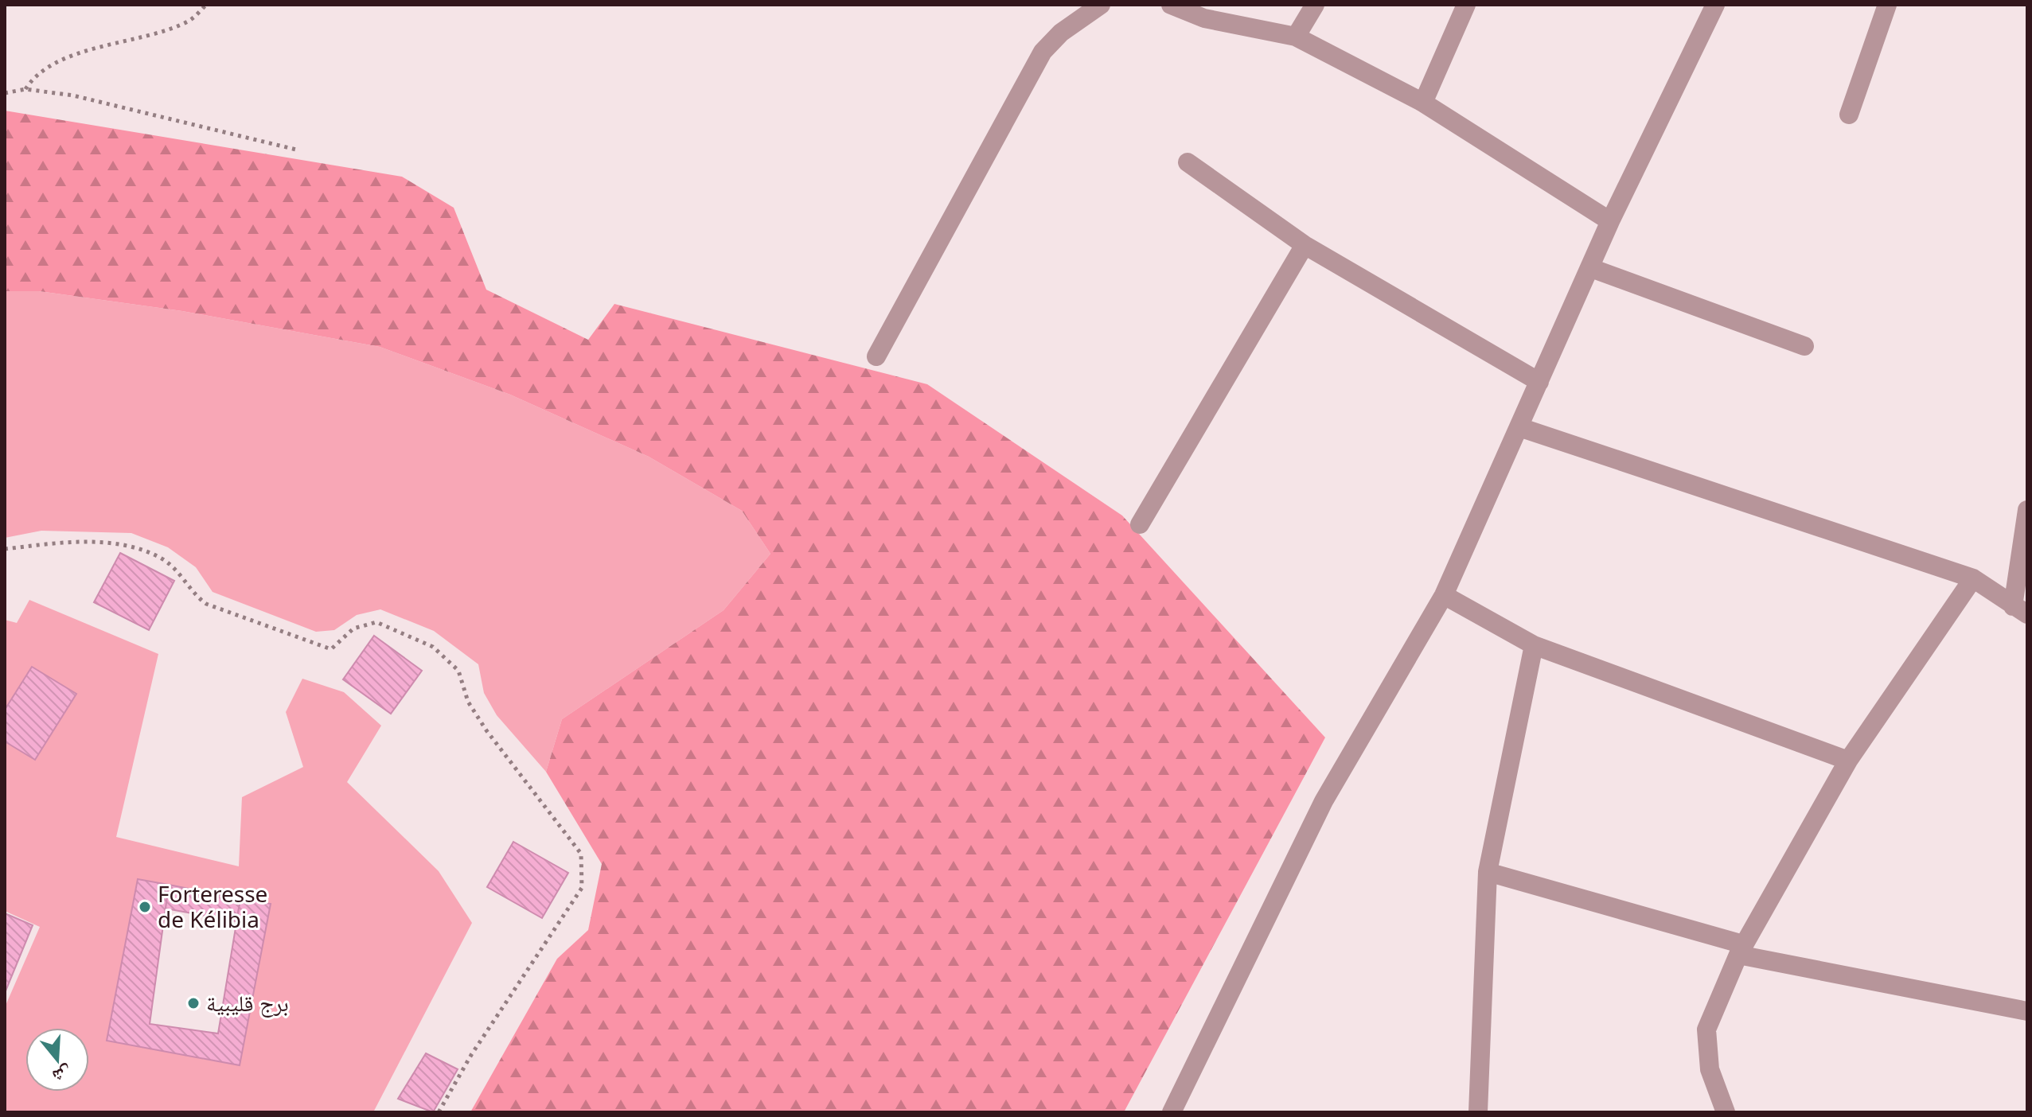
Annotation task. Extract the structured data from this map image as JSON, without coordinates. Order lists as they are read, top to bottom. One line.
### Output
{"places":["Forteresse de Kélibia","برج قليبية"],"north":"bottom"}
